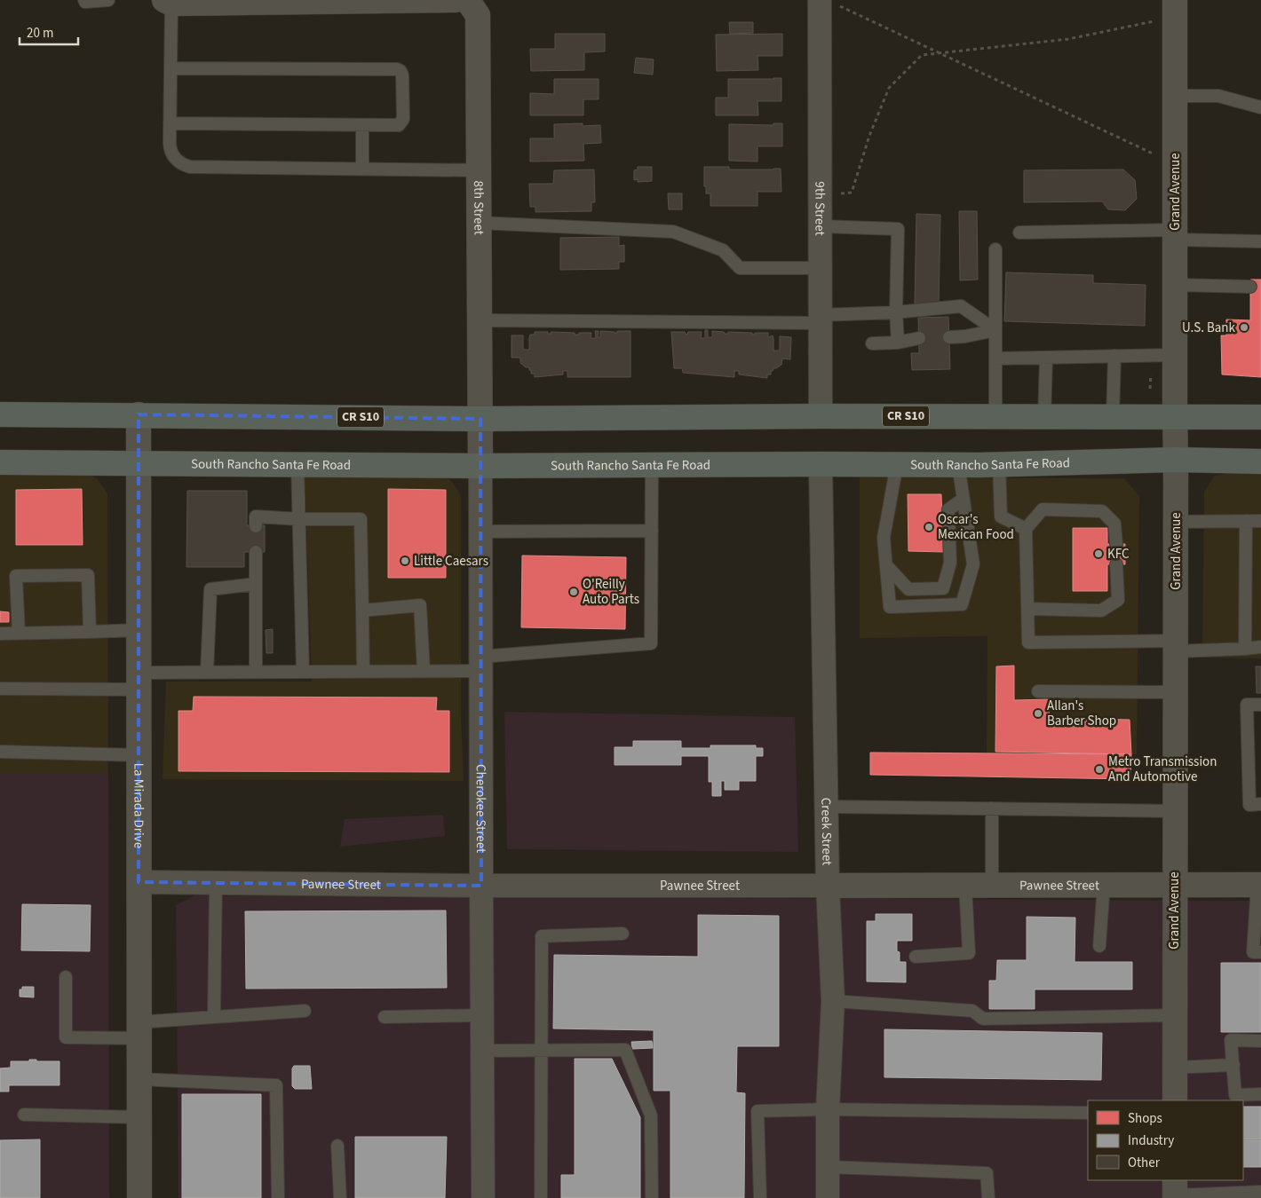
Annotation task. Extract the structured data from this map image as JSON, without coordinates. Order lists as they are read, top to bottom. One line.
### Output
{"streets":{"main road":["CR S10","South Rancho Santa Fe Road"],"street":["Grand Avenue","8th Street","9th Street","La Mirada Drive","Cherokee Street","Creek Street","Pawnee Street"]},"crossings":[["Grand Avenue","CR S10"],["Grand Avenue","South Rancho Santa Fe Road"],["Grand Avenue","Pawnee Street"],["8th Street","CR S10"],["8th Street","Cherokee Street"],["9th Street","CR S10"],["CR S10","La Mirada Drive"],["CR S10","Cherokee Street"],["South Rancho Santa Fe Road","La Mirada Drive"],["South Rancho Santa Fe Road","Cherokee Street"],["South Rancho Santa Fe Road","Creek Street"],["La Mirada Drive","Pawnee Street"],["Cherokee Street","Pawnee Street"],["Creek Street","Pawnee Street"]],"places":["U.S. Bank","Oscar's Mexican Food","KFC","Little Caesars","O'Reilly Auto Parts","Allan's Barber Shop","Metro Transmission And Automotive"],"legend":["Shops","Industry","Other"],"scale_bar":"20 m"}
